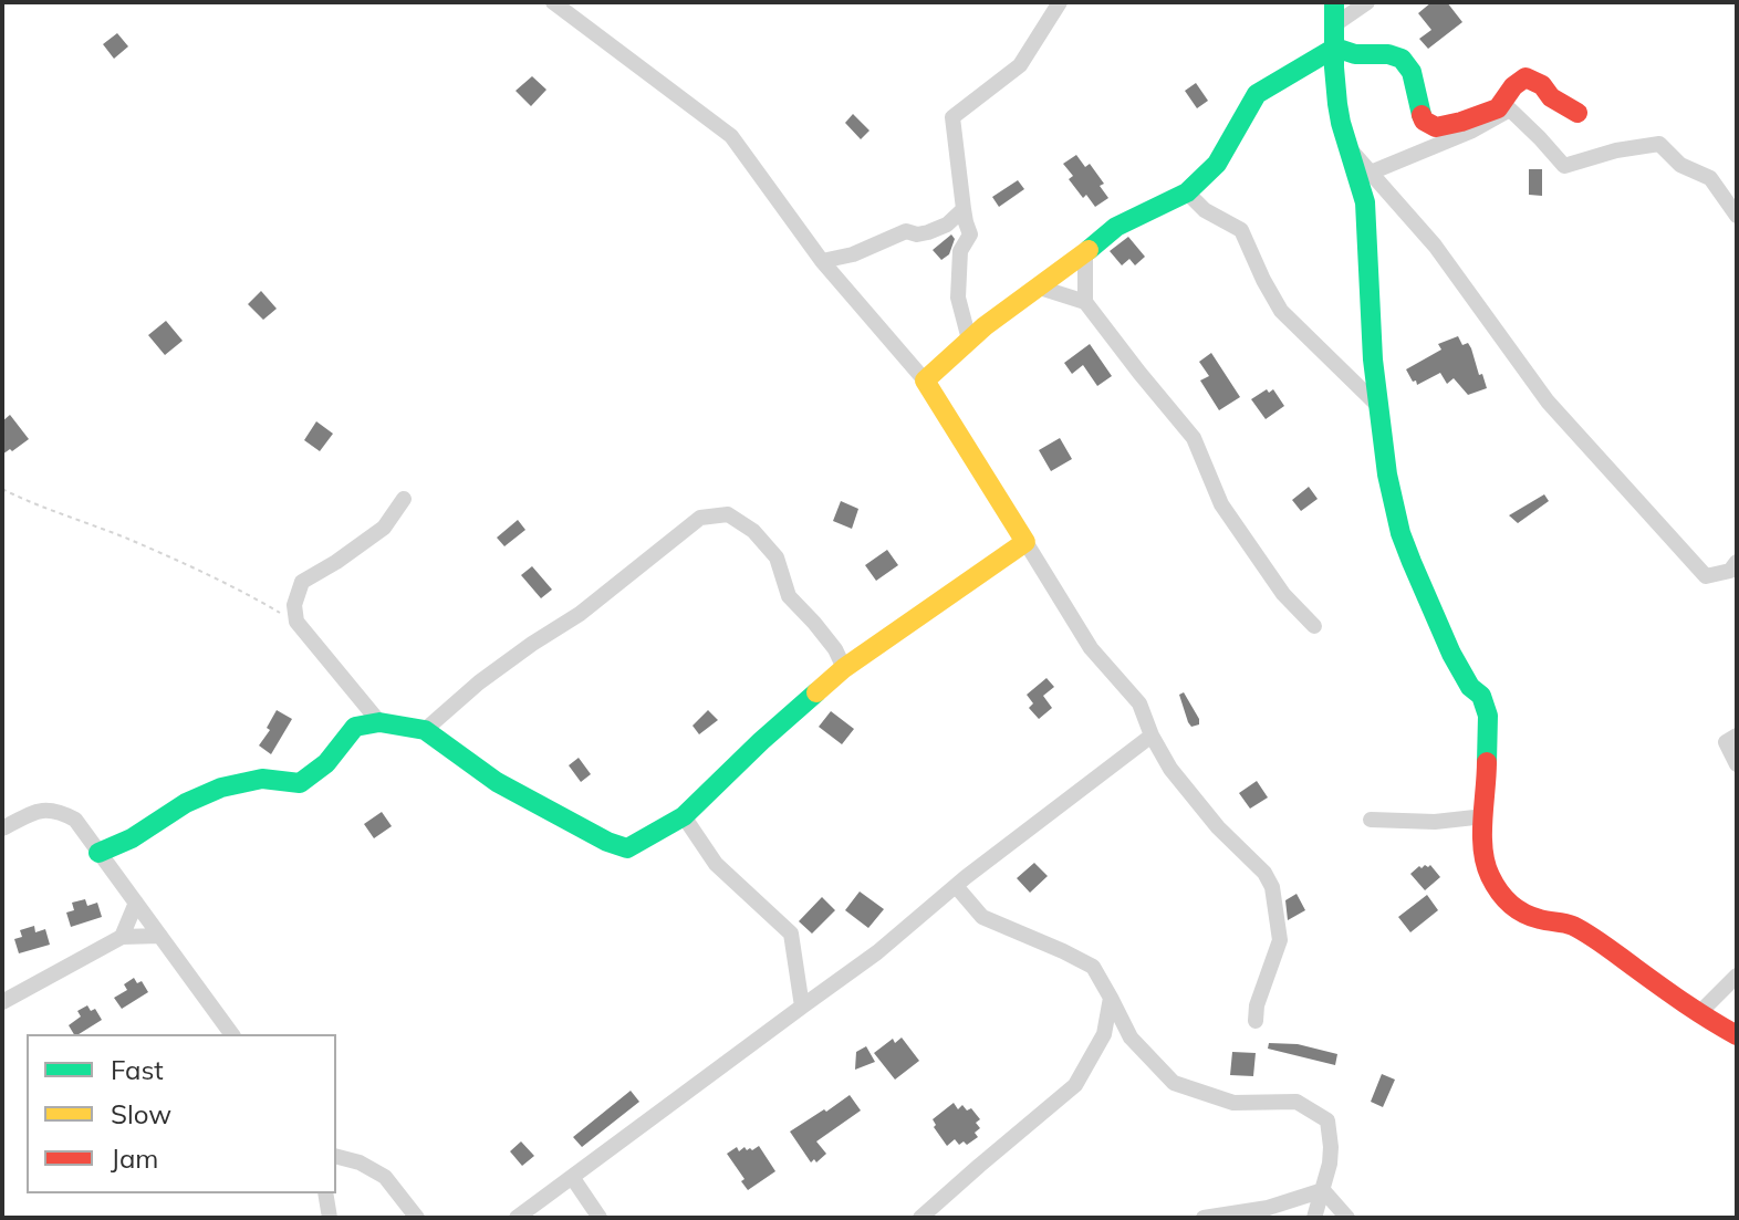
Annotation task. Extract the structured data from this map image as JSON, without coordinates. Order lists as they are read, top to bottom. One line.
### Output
{"legend":["Fast","Slow","Jam"]}
